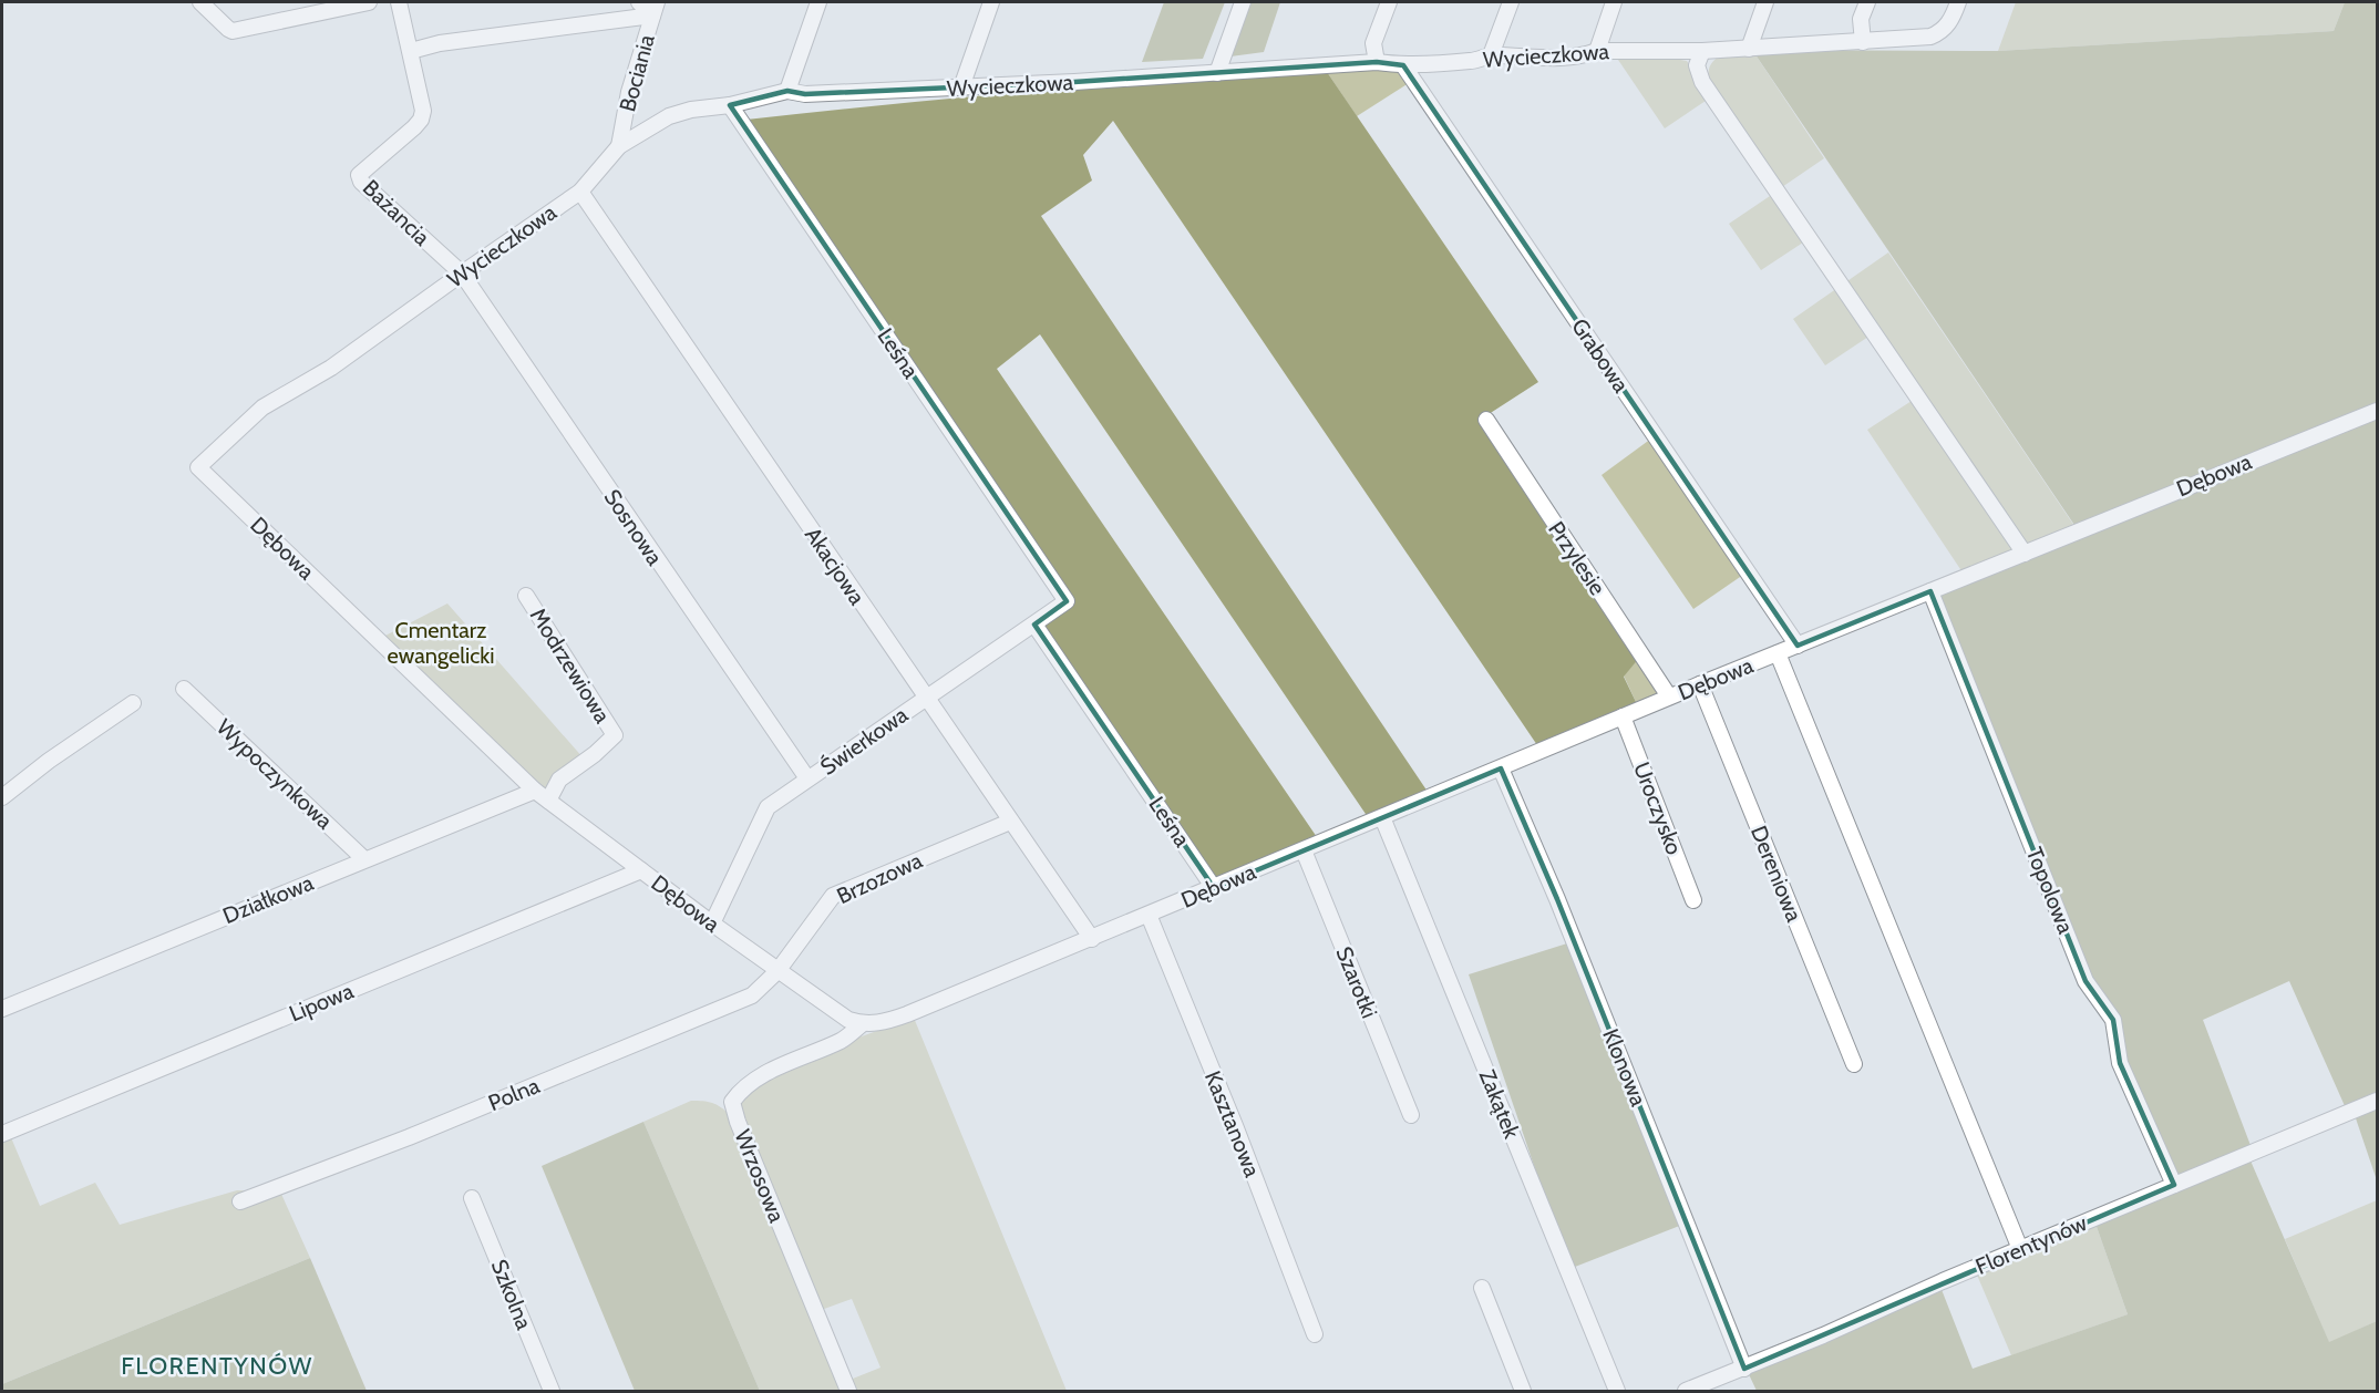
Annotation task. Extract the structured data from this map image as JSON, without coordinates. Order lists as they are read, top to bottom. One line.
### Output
{"streets":{"street":["Wycieczkowa","Bociania","Bażancia","Leśna","Grabowa","Dębowa","Sosnowa","Przylesie","Akacjowa","Modrzewiowa","Świerkowa","Wypoczynkowa","Uroczysko","Dereniowa","Brzozowa","Topolowa","Działkowa","Szarotki","Lipowa","Klonowa","Polna","Zakątek","Kasztanowa","Wrzosowa","Florentynów","Szkolna"]},"crossings":[["Wycieczkowa","Bociania"],["Wycieczkowa","Bażancia"],["Wycieczkowa","Leśna"],["Wycieczkowa","Grabowa"],["Wycieczkowa","Dębowa"],["Wycieczkowa","Sosnowa"],["Wycieczkowa","Akacjowa"],["Bażancia","Sosnowa"],["Leśna","Dębowa"],["Leśna","Świerkowa"],["Grabowa","Dębowa"],["Dębowa","Przylesie"],["Dębowa","Akacjowa"],["Dębowa","Modrzewiowa"],["Dębowa","Świerkowa"],["Dębowa","Uroczysko"],["Dębowa","Dereniowa"],["Dębowa","Brzozowa"],["Dębowa","Topolowa"],["Dębowa","Działkowa"],["Dębowa","Szarotki"],["Dębowa","Lipowa"],["Dębowa","Klonowa"],["Dębowa","Polna"],["Dębowa","Zakątek"],["Dębowa","Kasztanowa"],["Dębowa","Wrzosowa"],["Sosnowa","Świerkowa"],["Akacjowa","Świerkowa"],["Akacjowa","Brzozowa"],["Wypoczynkowa","Działkowa"],["Brzozowa","Polna"],["Topolowa","Florentynów"],["Klonowa","Florentynów"]],"districts":["FLORENTYNÓW"],"parks":["Cmentarz ewangelicki"]}
